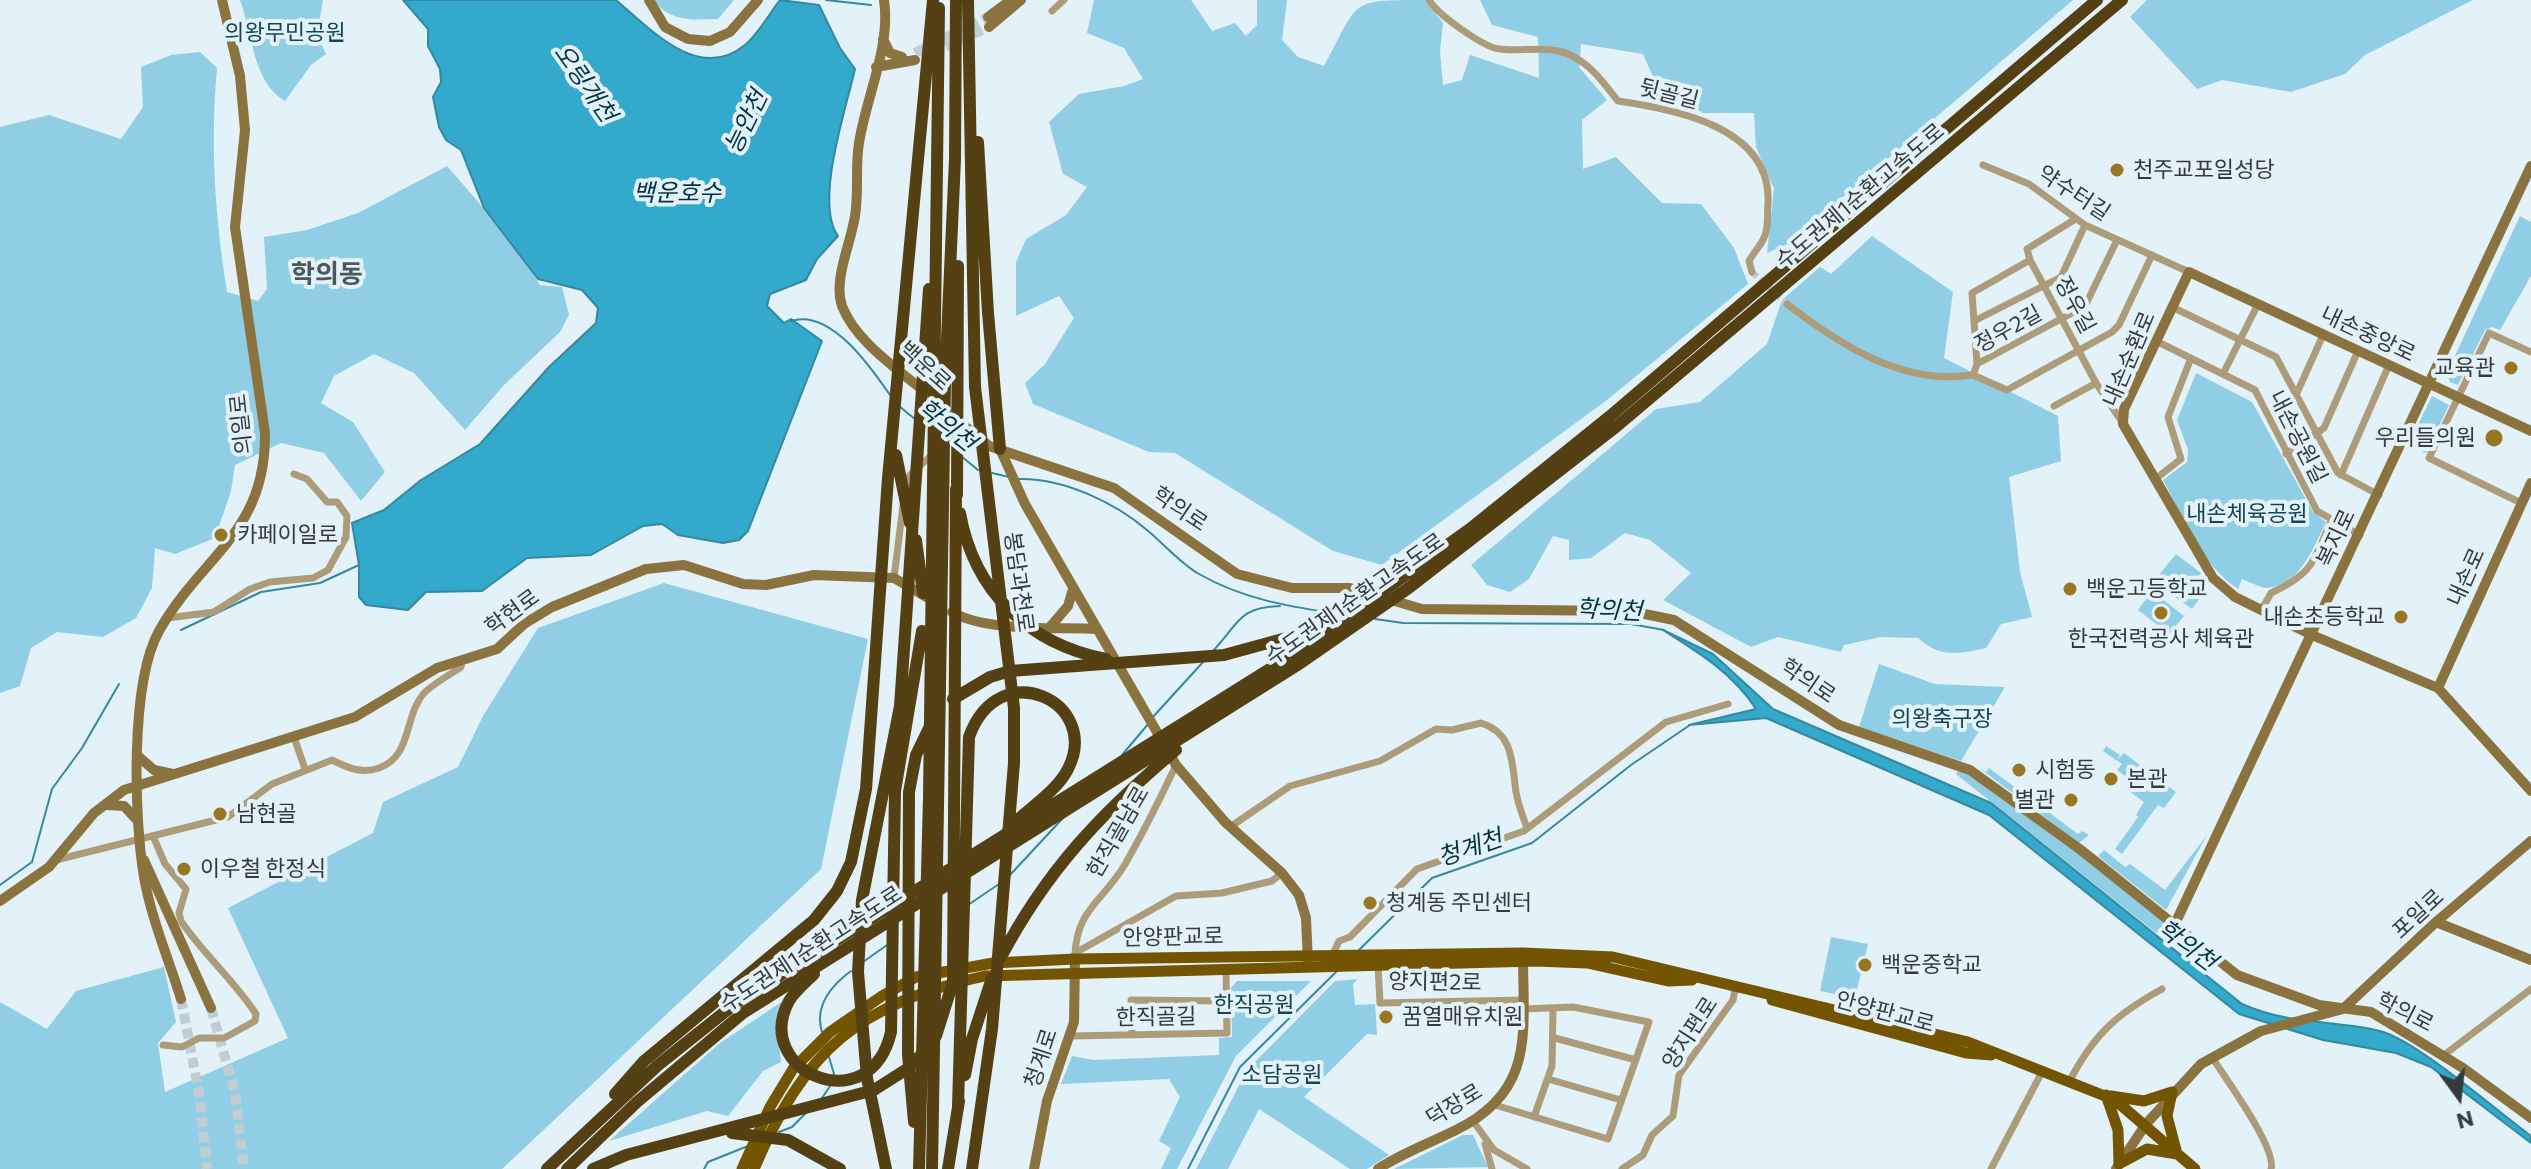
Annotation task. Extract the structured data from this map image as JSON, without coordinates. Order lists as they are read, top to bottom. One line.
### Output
{"streets":{"highway":["수도권제1순환고속도로","봉담과천로"],"main road":["안양판교로"],"street":["뒷골길","약수터길","정우길","정우2길","내손중앙로","내손순환로","백운로","의일로","내손공원길","학의로","복지로","내손로","학현로","한직골남로","포일로","양지편2로","한직골길","양지편로","청계로","덕장로"]},"crossings":[["약수터길","정우길"],["약수터길","정우2길"],["약수터길","내손중앙로"],["약수터길","내손순환로"],["정우길","정우2길"],["정우길","내손순환로"],["내손중앙로","내손순환로"],["내손중앙로","복지로"],["내손순환로","내손공원길"],["내손순환로","복지로"],["내손순환로","내손로"],["백운로","학의로"],["의일로","학현로"],["내손공원길","복지로"],["학의로","복지로"],["학의로","포일로"],["한직골남로","안양판교로"],["한직골남로","청계로"],["안양판교로","양지편2로"],["안양판교로","한직골길"],["안양판교로","양지편로"],["안양판교로","청계로"],["안양판교로","덕장로"],["양지편2로","덕장로"],["한직골길","청계로"]],"districts":["학의동"],"water":["오링개천","능안천","백운호수","학의천","청계천"],"parks":["의왕무민공원","내손체육공원","의왕축구장","한직공원","소담공원"],"places":["천주교포일성당","교육관","우리들의원","카페이일로","백운고등학교","한국전력공사 체육관","내손초등학교","시험동","본관","별관","남현골","이우철 한정식","청계동 주민센터","백운중학교","꿈열매유치원"],"north":"bottom"}
